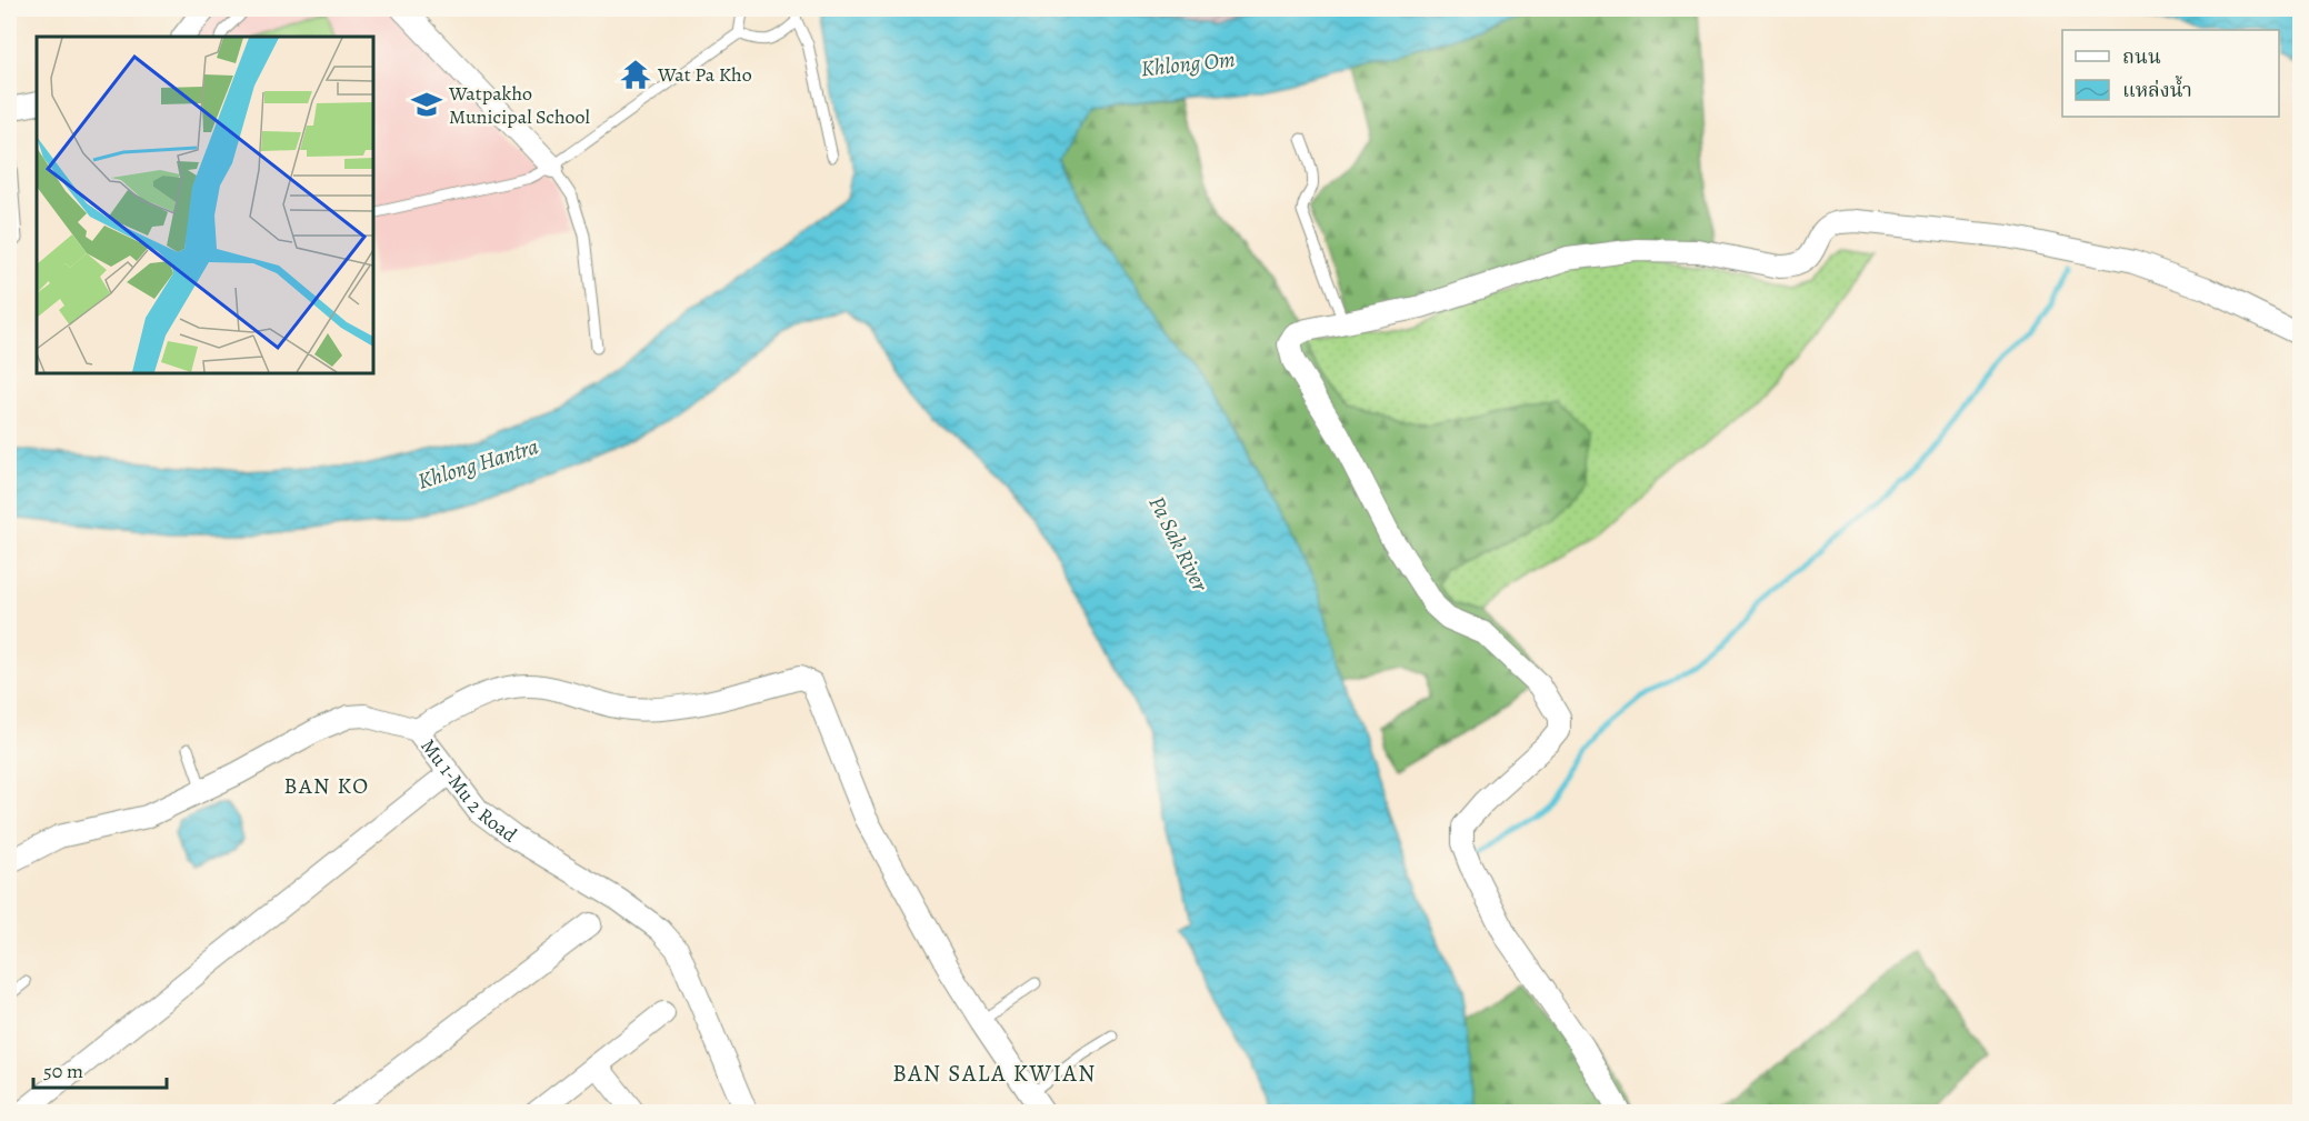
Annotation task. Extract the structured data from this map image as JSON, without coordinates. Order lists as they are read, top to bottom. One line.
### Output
{"streets":{"street":["Mu 1-Mu 2 Road"]},"districts":["BAN KO","BAN SALA KWIAN"],"water":["Khlong Om","Khlong Hantra","Pa Sak River"],"places":{"temple":["Wat Pa Kho"],"school or university":["Watpakho Municipal School"]},"legend":["ถนน","แหล่งน้ำ"],"scale_bar":"50 m"}
